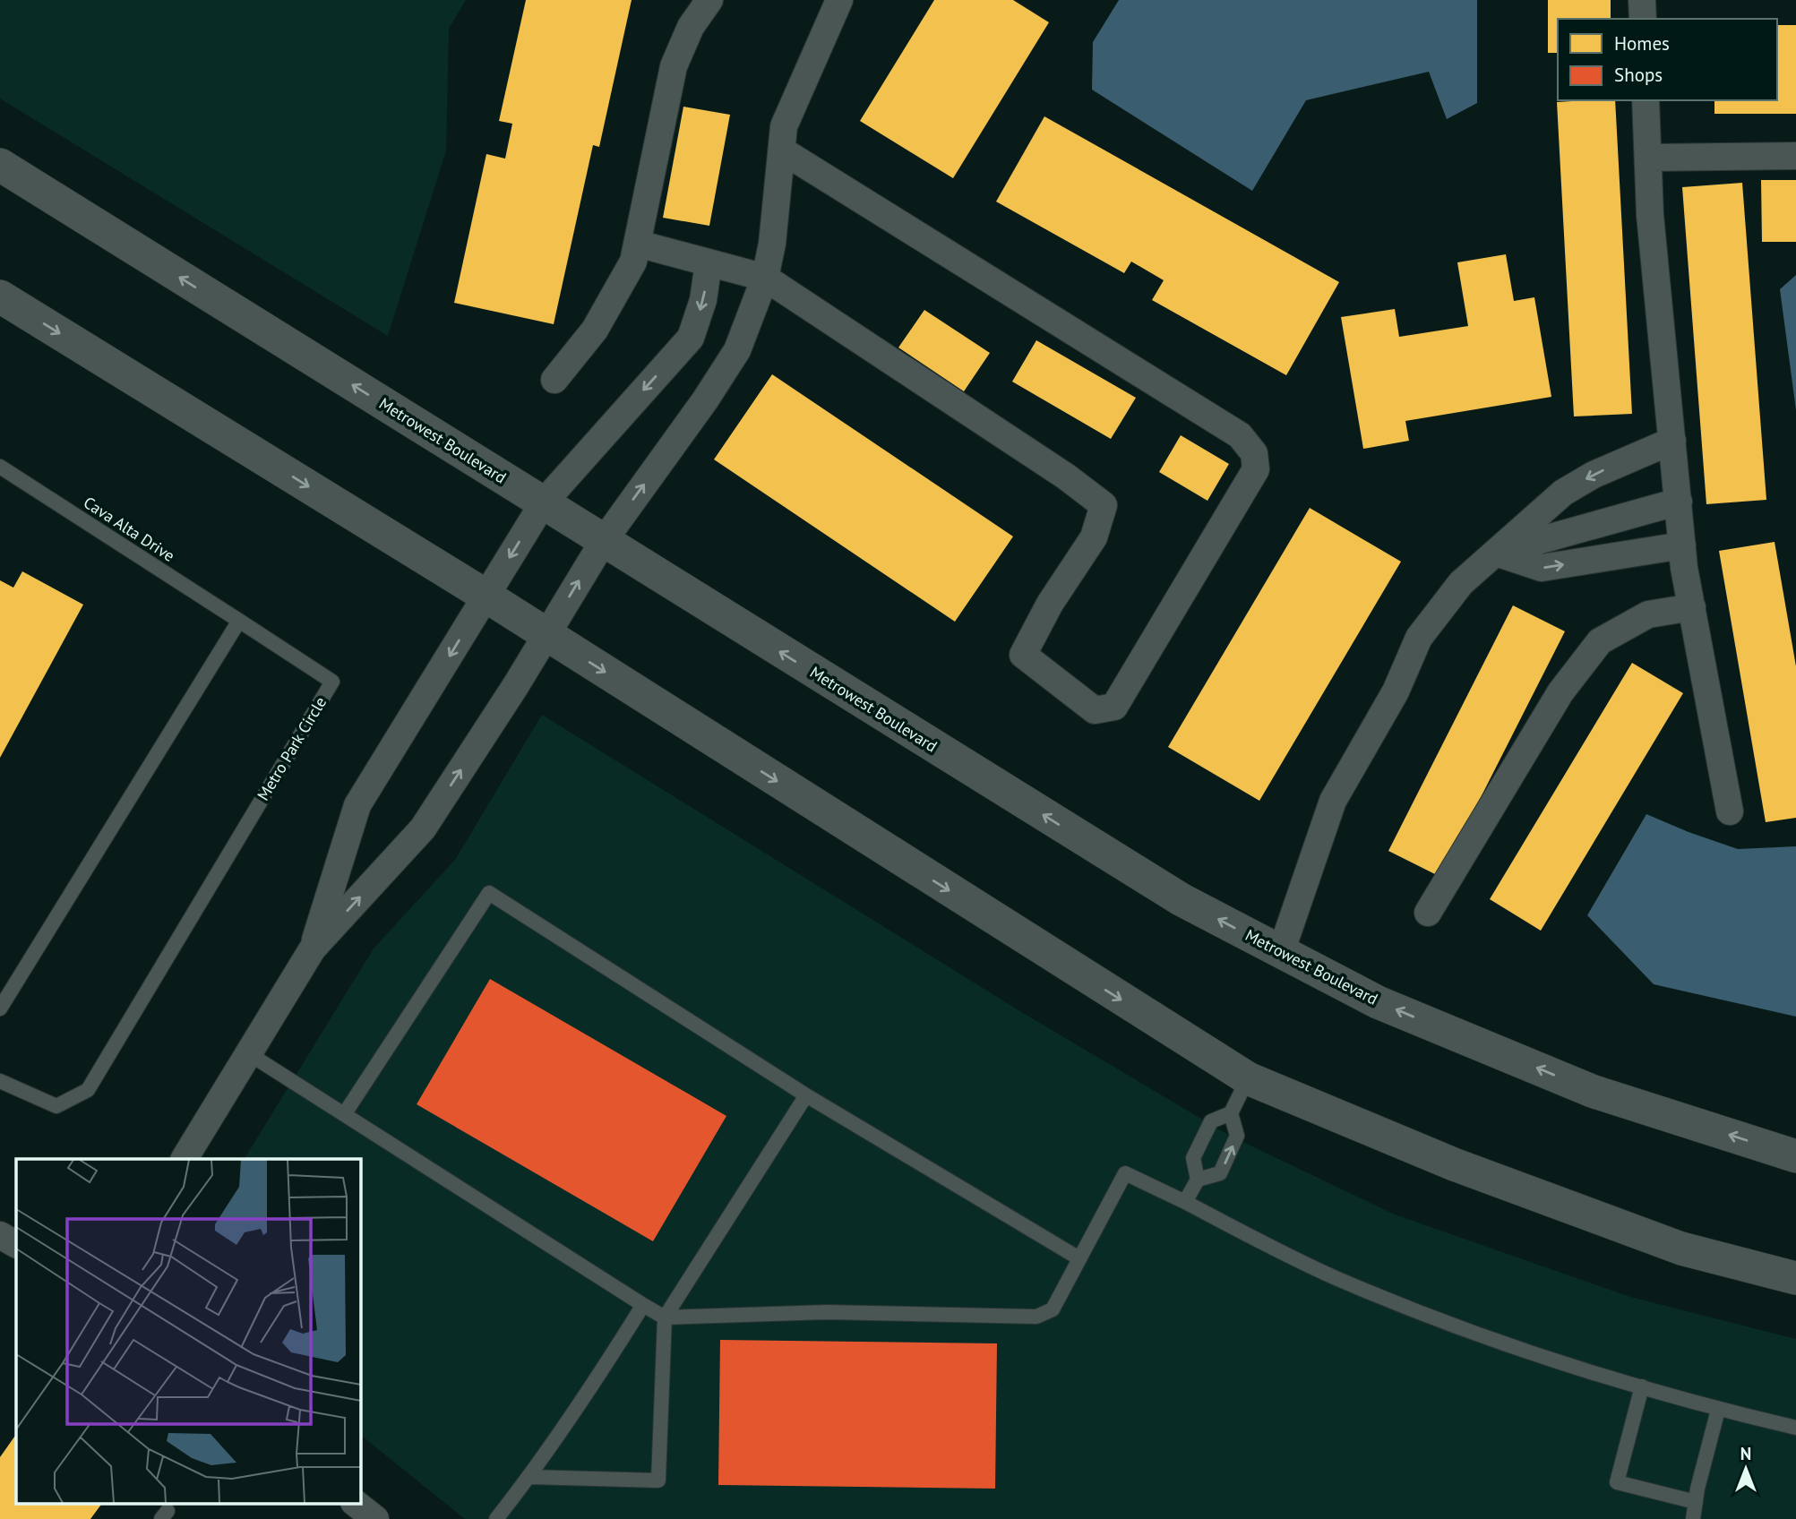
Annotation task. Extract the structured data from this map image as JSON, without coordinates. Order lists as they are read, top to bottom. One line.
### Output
{"streets":{"street":["Metrowest Boulevard"],"lane":["Cava Alta Drive","Metro Park Circle"]},"crossings":[["Cava Alta Drive","Metro Park Circle"]],"legend":["Homes","Shops"],"north":"top"}
